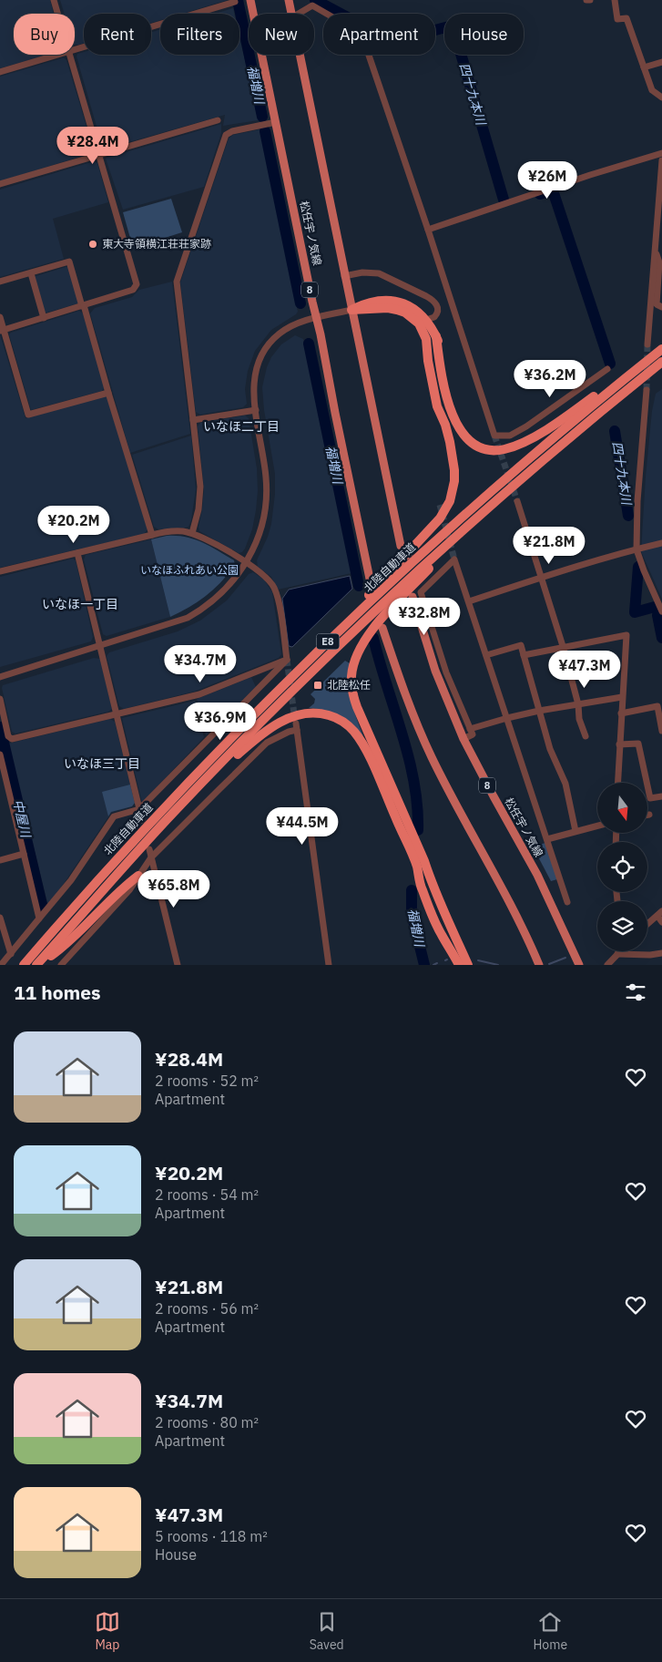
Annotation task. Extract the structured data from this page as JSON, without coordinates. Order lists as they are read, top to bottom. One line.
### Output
{"streets":{"highway":["北陸自動車道","E8"],"main road":["松任宇ノ気線","8"]},"districts":["いなほ二丁目","いなほ一丁目","いなほ三丁目"],"water":["福増川","四十九本川","中屋川"],"parks":["いなほふれあい公園"],"places":{"other":["東大寺領横江荘荘家跡"],"transit":["北陸松任"]},"north":"bottom","page":{"chip":["Buy","Rent","Filters","New","Apartment","House"],"price":["¥28.4M","¥26M","¥36.2M","¥20.2M","¥21.8M","¥32.8M","¥34.7M","¥47.3M","¥36.9M","¥44.5M","¥65.8M"],"heading":"11 homes","list":[{"name":"¥28.4M","note":"2 rooms · 52 m² · Apartment"},{"name":"¥20.2M","note":"2 rooms · 54 m² · Apartment"},{"name":"¥21.8M","note":"2 rooms · 56 m² · Apartment"},{"name":"¥34.7M","note":"2 rooms · 80 m² · Apartment"},{"name":"¥47.3M","note":"5 rooms · 118 m² · House"}],"tabs":["Map","Saved","Home"]}}
